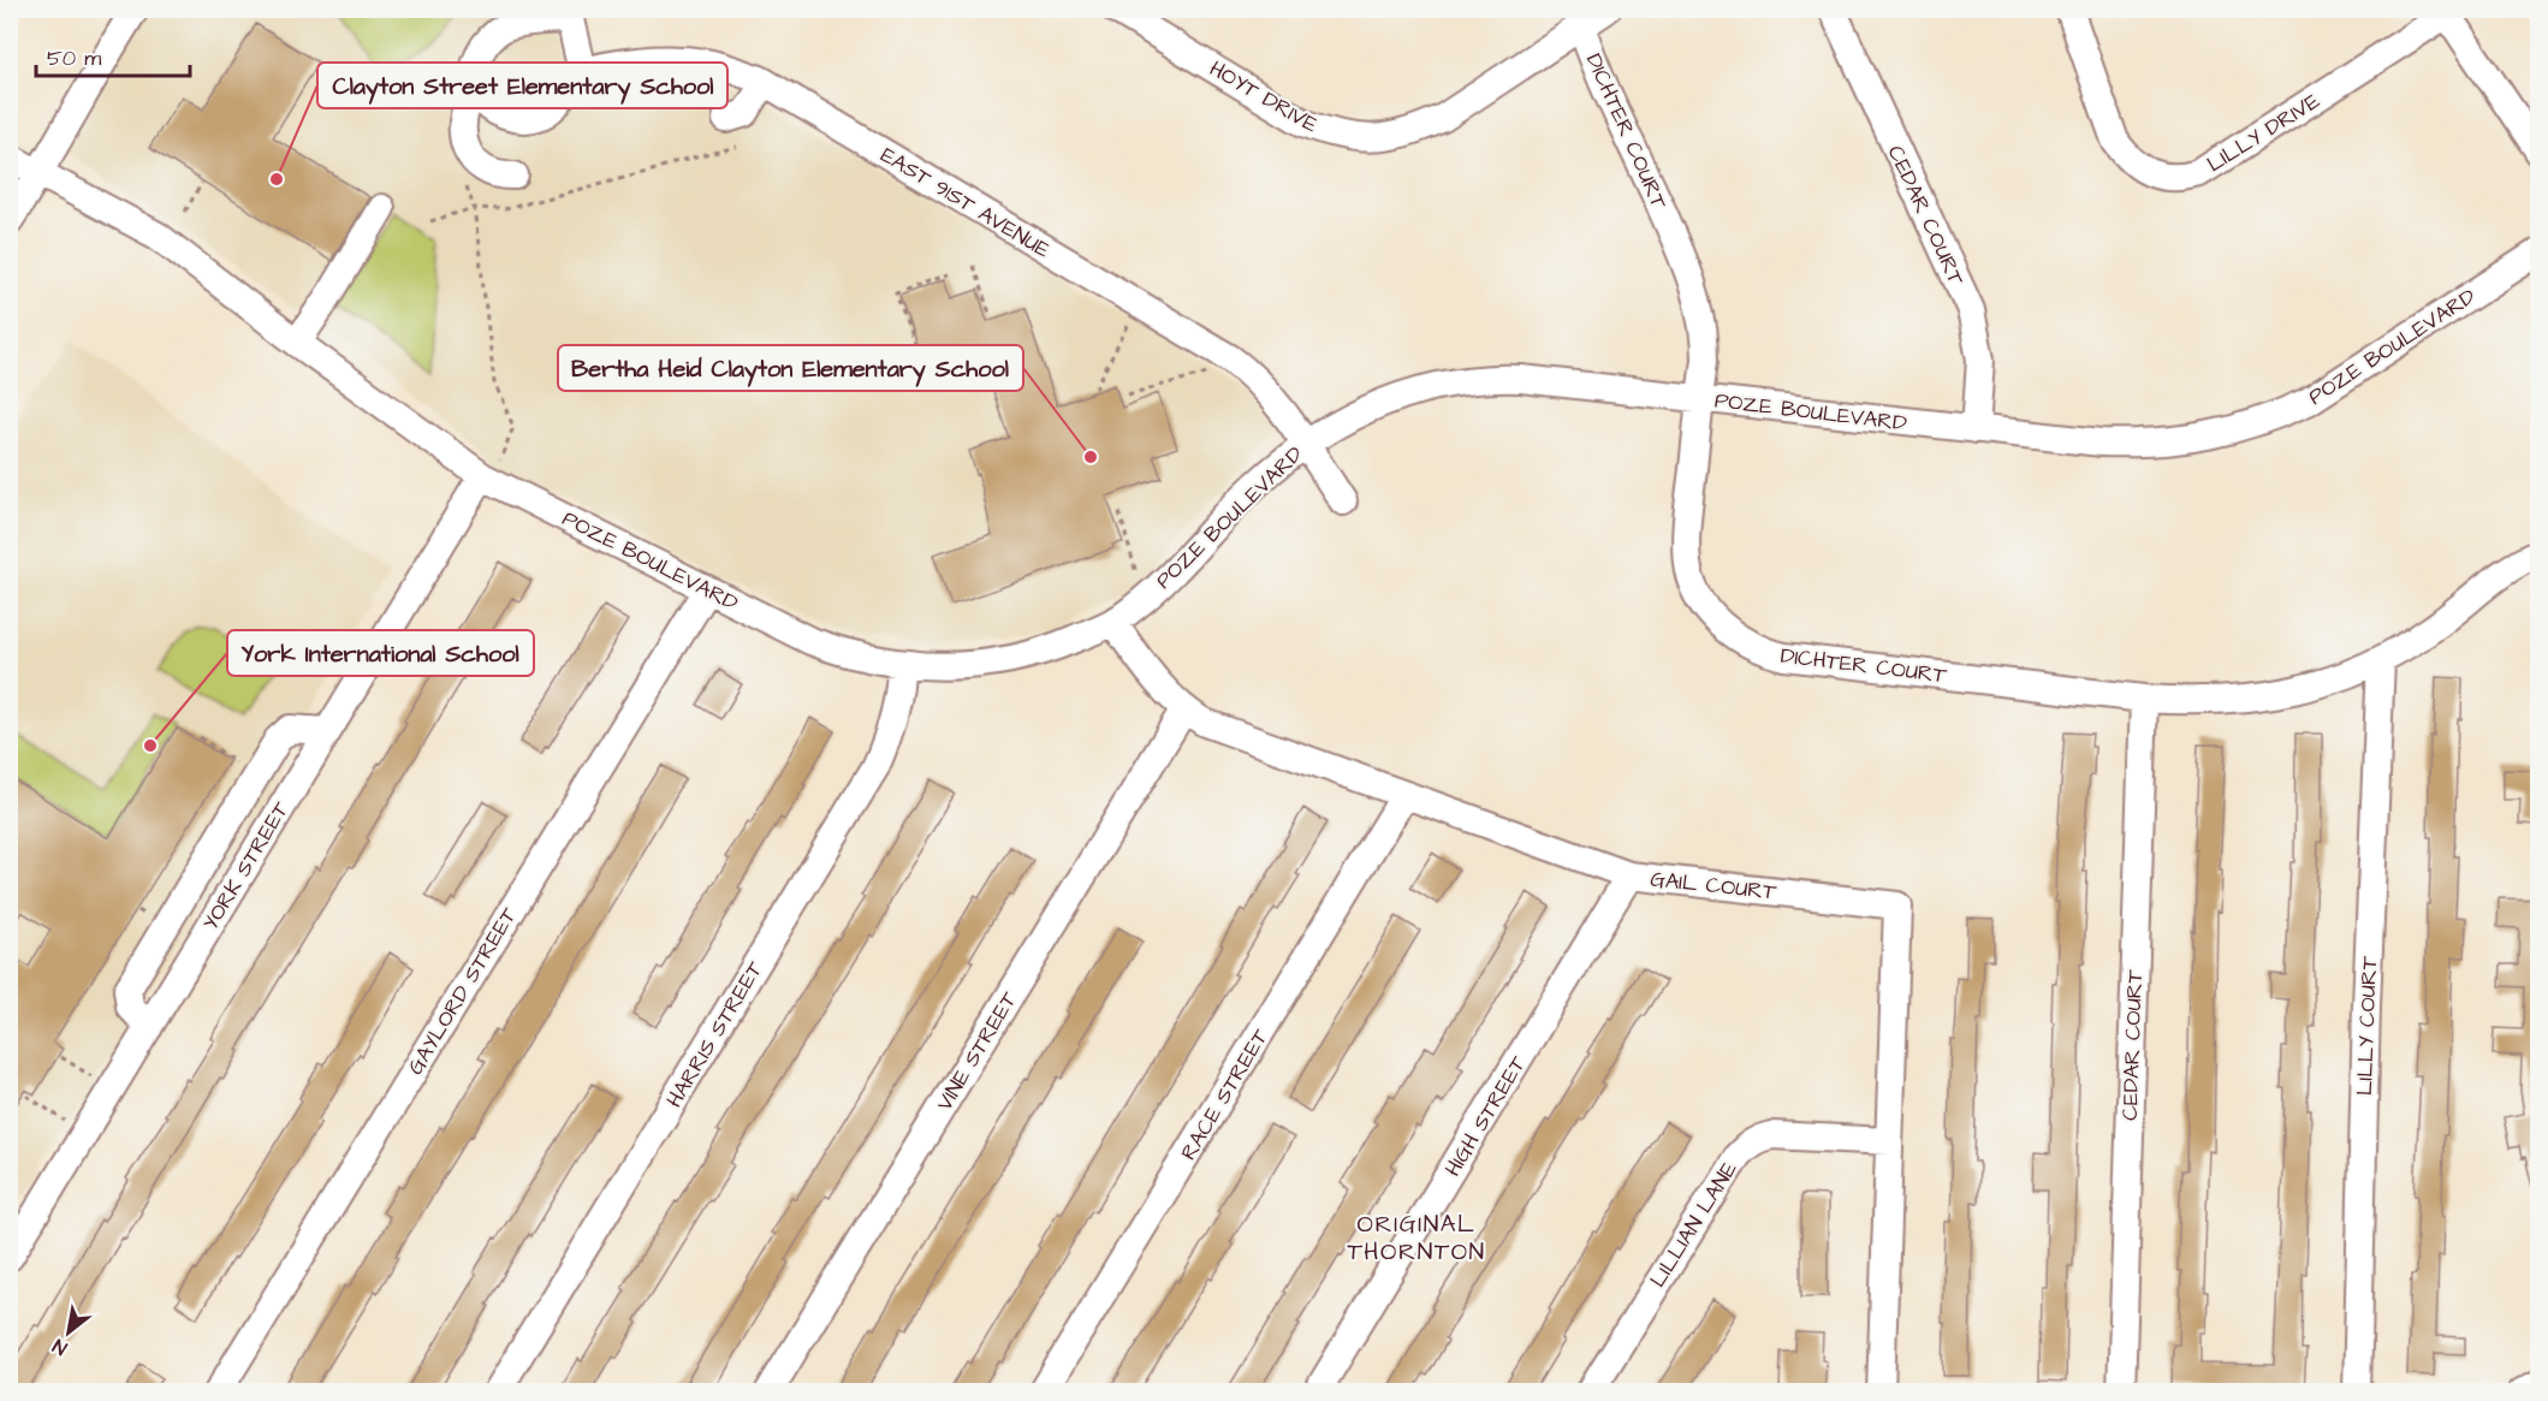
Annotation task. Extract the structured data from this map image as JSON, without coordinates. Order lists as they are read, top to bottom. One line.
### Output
{"streets":{"street":["HOYT DRIVE","DICHTER COURT","LILLY DRIVE","EAST 91ST AVENUE","CEDAR COURT","POZE BOULEVARD","YORK STREET","GAIL COURT","GAYLORD STREET","LILLY COURT","HARRIS STREET","VINE STREET","RACE STREET","HIGH STREET","LILLIAN LANE"]},"crossings":[["HOYT DRIVE","DICHTER COURT"],["DICHTER COURT","CEDAR COURT"],["DICHTER COURT","POZE BOULEVARD"],["DICHTER COURT","LILLY COURT"],["EAST 91ST AVENUE","POZE BOULEVARD"],["CEDAR COURT","POZE BOULEVARD"],["POZE BOULEVARD","YORK STREET"],["POZE BOULEVARD","GAIL COURT"],["POZE BOULEVARD","GAYLORD STREET"],["POZE BOULEVARD","HARRIS STREET"],["GAIL COURT","VINE STREET"],["GAIL COURT","RACE STREET"],["GAIL COURT","HIGH STREET"],["GAIL COURT","LILLIAN LANE"]],"districts":["ORIGINAL THORNTON"],"places":["Clayton Street Elementary School","Bertha Heid Clayton Elementary School","York International School"],"scale_bar":"50 m","north":"bottom left"}
